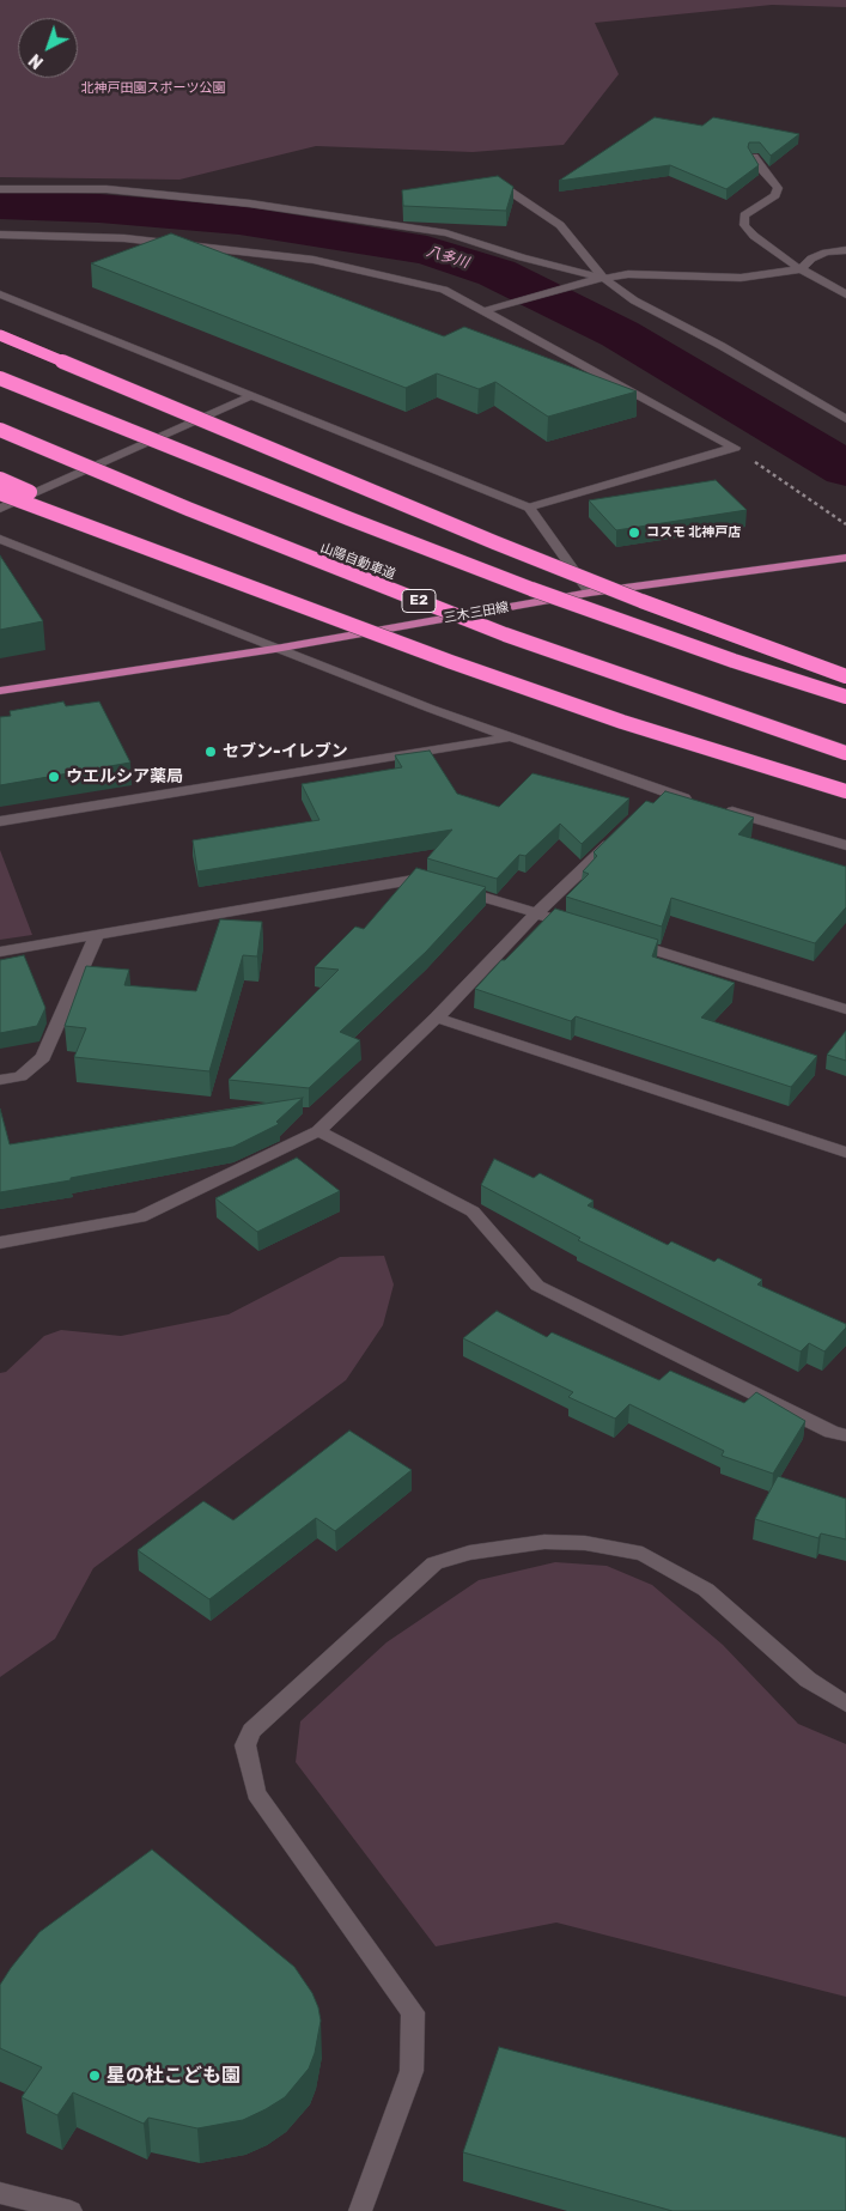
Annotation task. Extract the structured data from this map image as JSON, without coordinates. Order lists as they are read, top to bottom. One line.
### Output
{"streets":{"highway":["山陽自動車道","E2"],"main road":["三木三田線"]},"water":["八多川"],"parks":["北神戸田園スポーツ公園"],"places":["コスモ 北神戸店","セブン-イレブン","ウエルシア薬局","星の杜こども園"],"north":"bottom left"}
